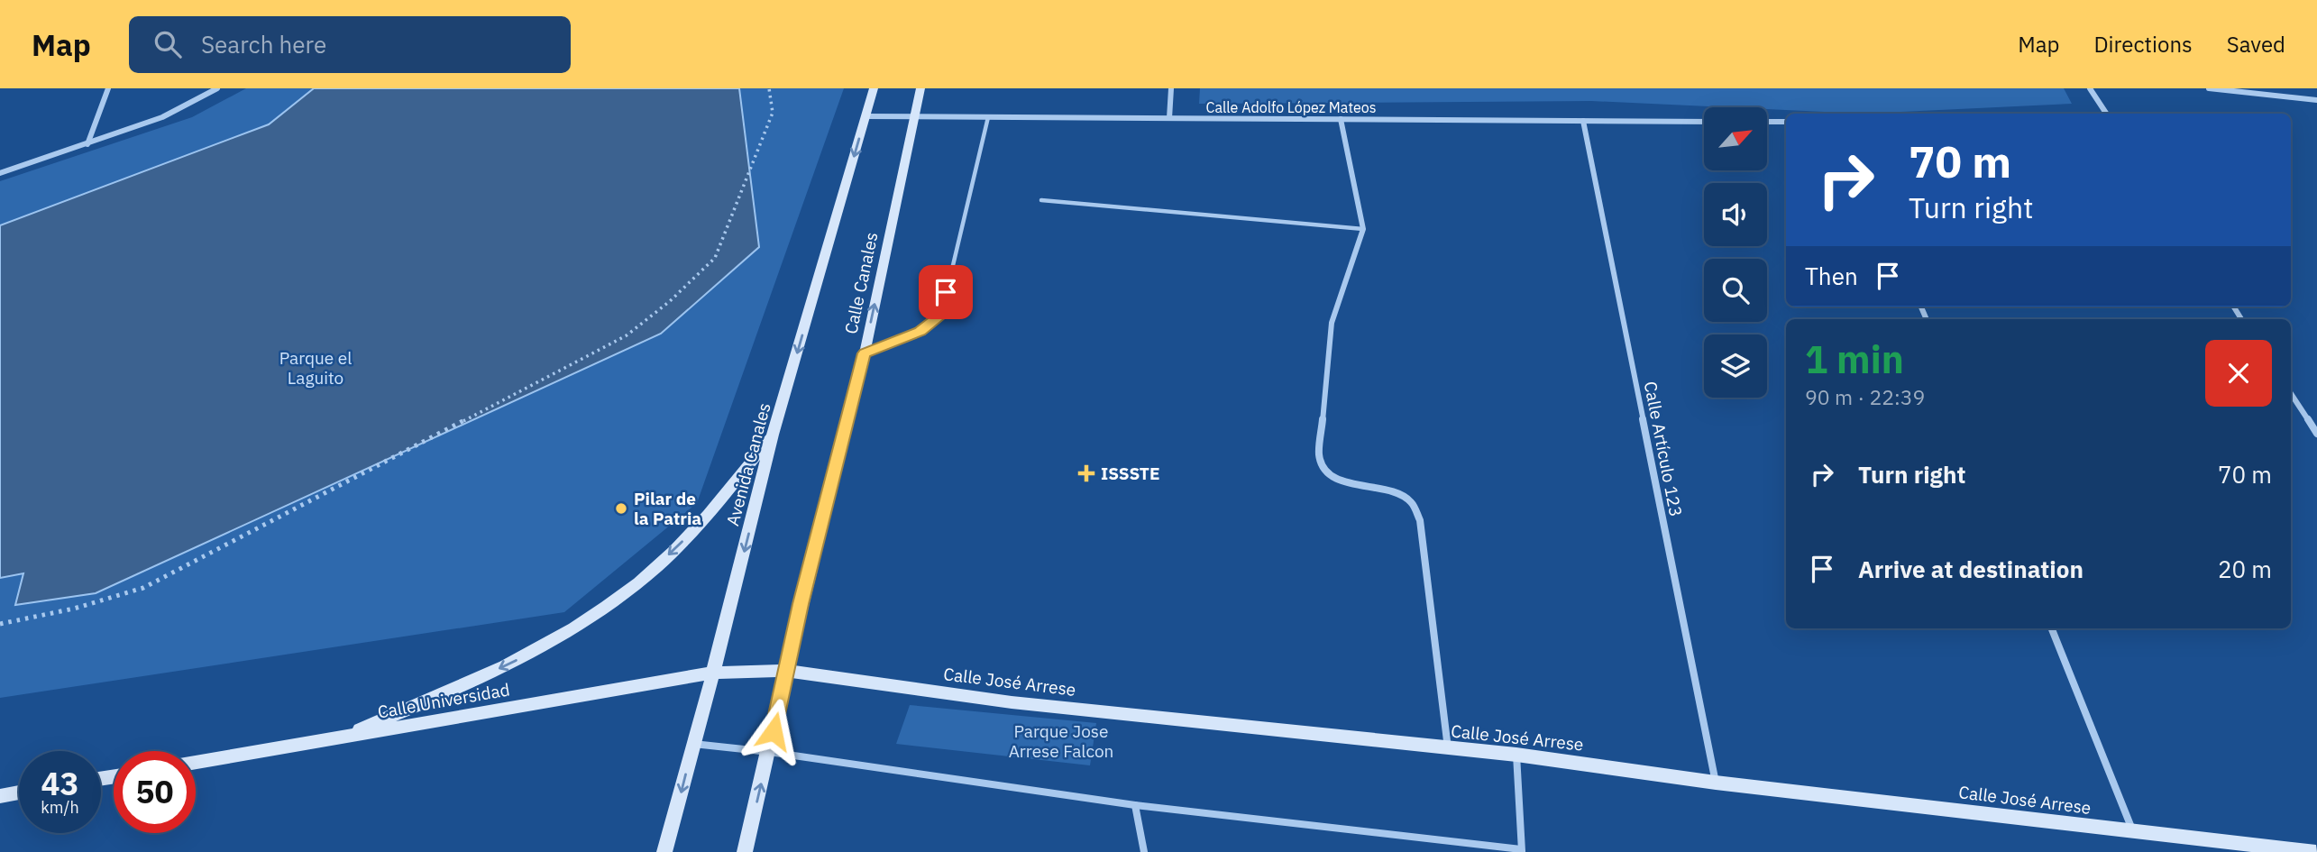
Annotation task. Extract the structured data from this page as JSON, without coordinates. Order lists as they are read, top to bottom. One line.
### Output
{"streets":{"main road":["Calle Canales","Avenida Canales","Calle José Arrese","Calle Universidad"],"street":["Calle Adolfo López Mateos","Calle Artículo 123"]},"crossings":[["Calle Adolfo López Mateos","Calle Canales"],["Calle Adolfo López Mateos","Calle Artículo 123"],["Calle Adolfo López Mateos","Avenida Canales"],["Calle Canales","Calle José Arrese"],["Calle Artículo 123","Calle José Arrese"],["Avenida Canales","Calle José Arrese"],["Avenida Canales","Calle Universidad"],["Calle José Arrese","Calle Universidad"]],"one_way":["Calle Canales","Avenida Canales"],"parks":["Parque el Laguito","Parque Jose Arrese Falcon"],"places":{"health":["ISSSTE"],"other":["Pilar de la Patria"]},"north":"top right","page":{"header":"Map","search":"Search here","nav":["Map","Directions","Saved"],"turn":["70 m","Turn right"],"then":"Then","heading":["1 min","90 m · 22:39"],"list":[{"name":"Turn right","value":"70 m"},{"name":"Arrive at destination","value":"20 m"}],"speed":"43 km/h","limit":"50"}}
